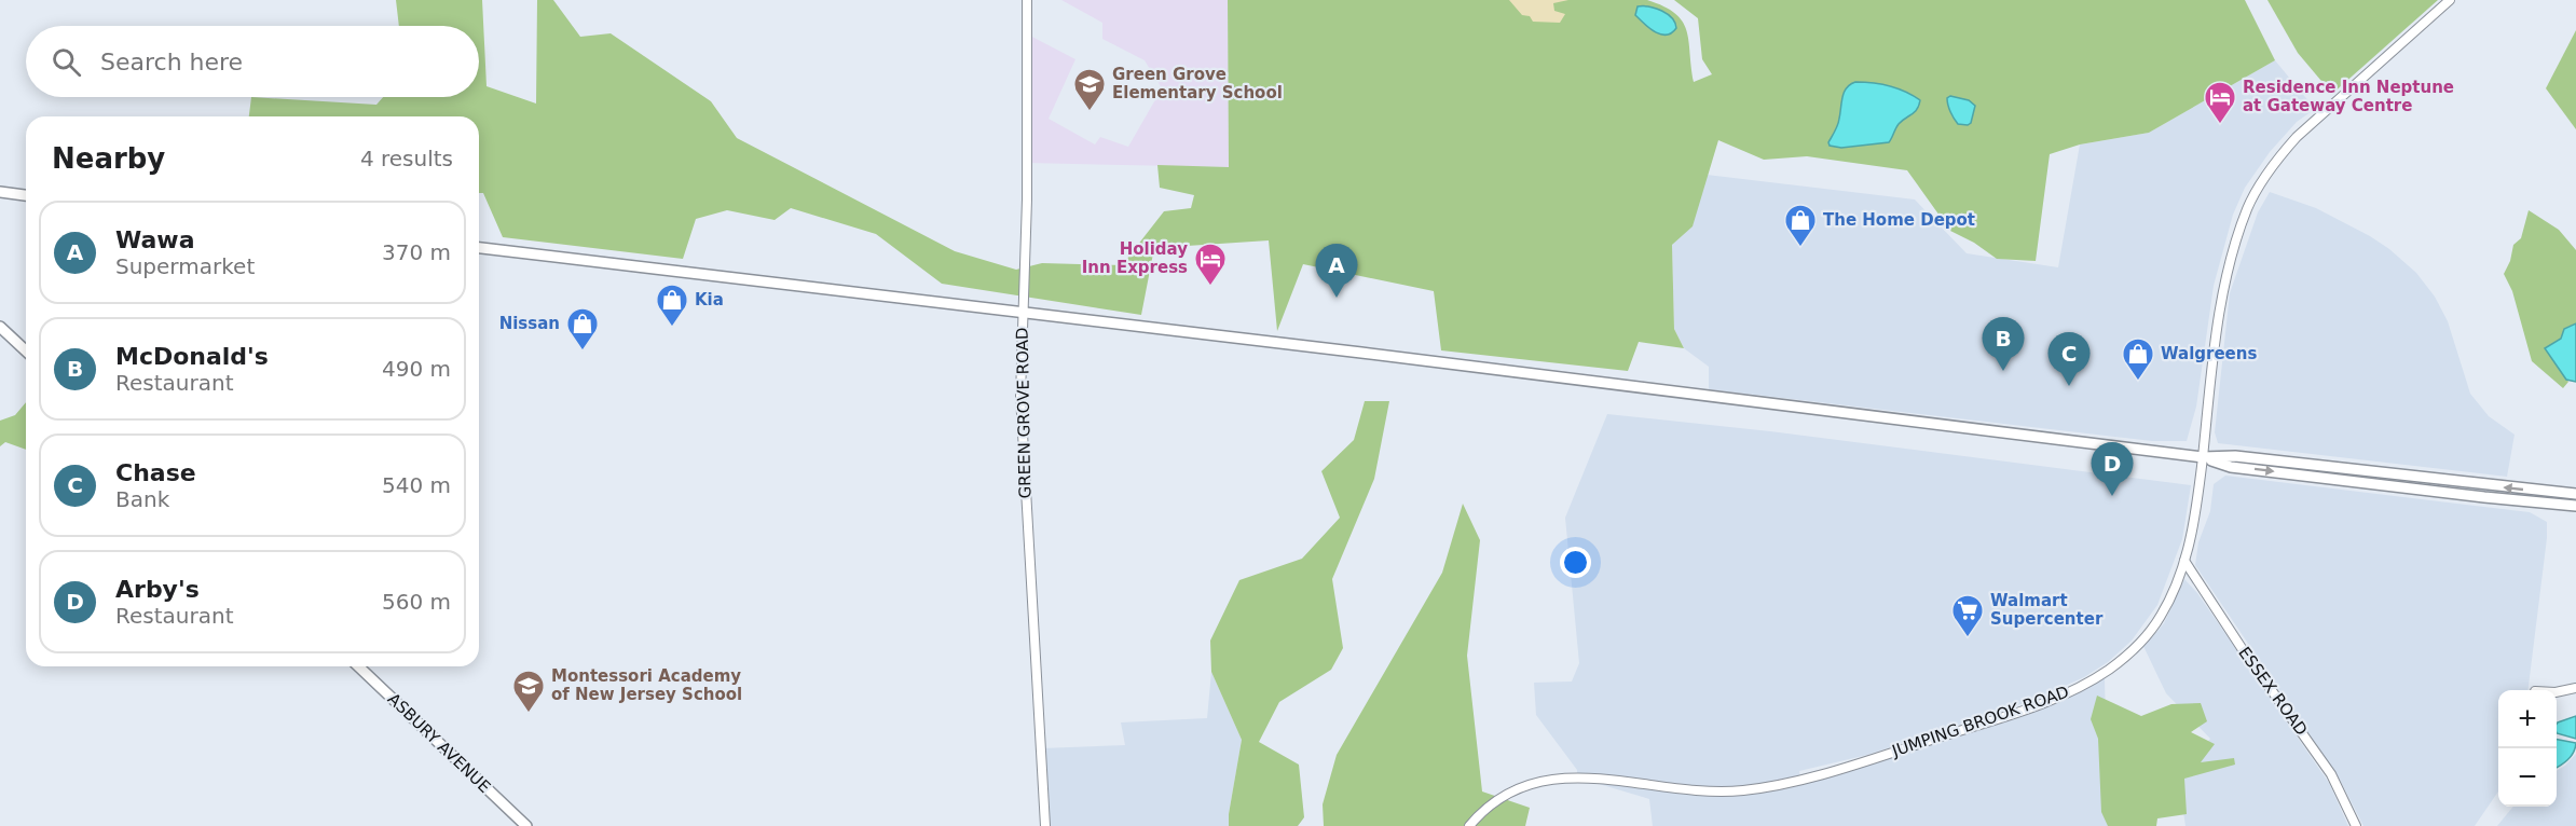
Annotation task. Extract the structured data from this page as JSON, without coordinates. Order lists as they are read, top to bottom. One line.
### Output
{"streets":{"main road":["ASBURY AVENUE"],"street":["GREEN GROVE ROAD","ESSEX ROAD","JUMPING BROOK ROAD"]},"crossings":[["ESSEX ROAD","JUMPING BROOK ROAD"]],"places":{"school or university":["Green Grove Elementary School","Montessori Academy of New Jersey School"],"hotel":["Residence Inn Neptune at Gateway Centre","Holiday Inn Express"],"shop":["The Home Depot","Kia","Nissan","Walgreens"],"supermarket":["Walmart Supercenter"]},"page":{"search":"Search here","heading":["Nearby","4 results"],"list":[{"mark":"A","name":"Wawa","note":"Supermarket","value":"370 m"},{"mark":"B","name":"McDonald's","note":"Restaurant","value":"490 m"},{"mark":"C","name":"Chase","note":"Bank","value":"540 m"},{"mark":"D","name":"Arby's","note":"Restaurant","value":"560 m"}],"pins":["A","B","C","D"],"map_buttons":["+","−"]}}
